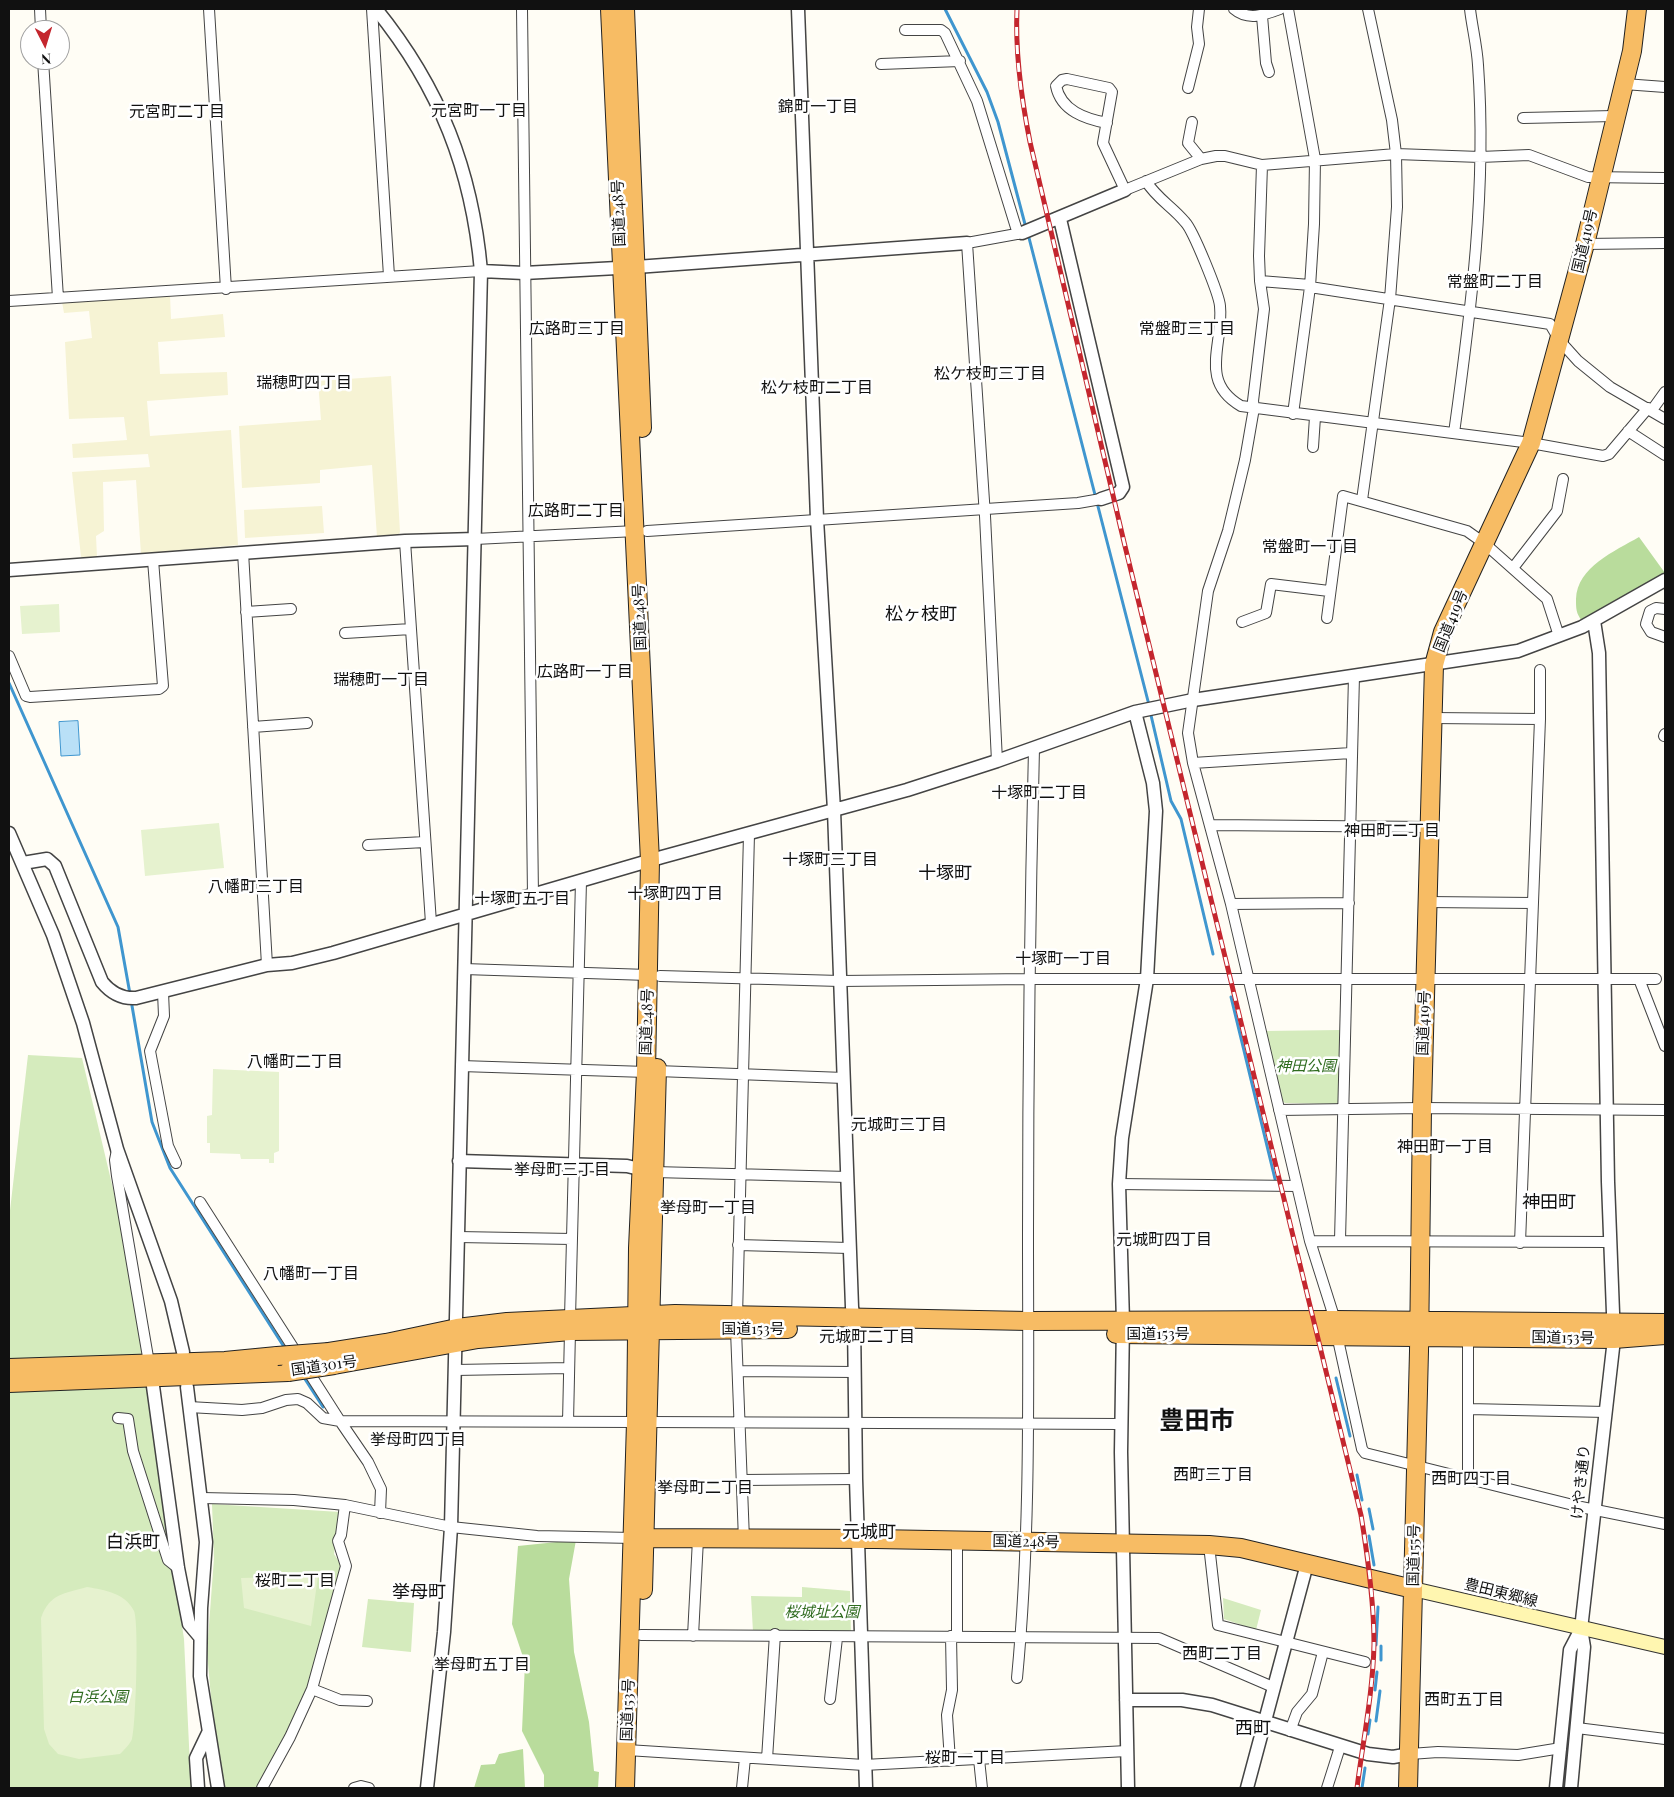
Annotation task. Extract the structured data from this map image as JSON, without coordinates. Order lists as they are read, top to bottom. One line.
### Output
{"streets":{"highway":["国道248号","国道419号","国道153号","国道301号","国道155号"],"main road":["豊田東郷線"],"street":["けやき通り"]},"crossings":[["国道248号","国道153号"],["国道248号","国道301号"],["国道248号","国道155号"],["国道248号","豊田東郷線"],["国道419号","国道153号"],["国道419号","国道155号"],["国道153号","国道301号"],["国道153号","けやき通り"],["国道153号","国道155号"],["けやき通り","豊田東郷線"],["国道155号","豊田東郷線"]],"districts":["錦町一丁目","元宮町一丁目","元宮町二丁目","常盤町二丁目","広路町三丁目","常盤町三丁目","松ケ枝町三丁目","瑞穂町四丁目","松ケ枝町二丁目","広路町二丁目","常盤町一丁目","松ヶ枝町","広路町一丁目","瑞穂町一丁目","十塚町二丁目","神田町二丁目","十塚町三丁目","十塚町","八幡町三丁目","十塚町四丁目","十塚町五丁目","十塚町一丁目","八幡町二丁目","元城町三丁目","神田町一丁目","挙母町三丁目","神田町","挙母町一丁目","元城町四丁目","八幡町一丁目","元城町二丁目","豊田市","挙母町四丁目","西町三丁目","西町四丁目","挙母町二丁目","元城町","白浜町","桜町二丁目","挙母町","西町二丁目","挙母町五丁目","西町五丁目","西町","桜町一丁目"],"parks":["神田公園","桜城址公園","白浜公園"],"north":"bottom"}
